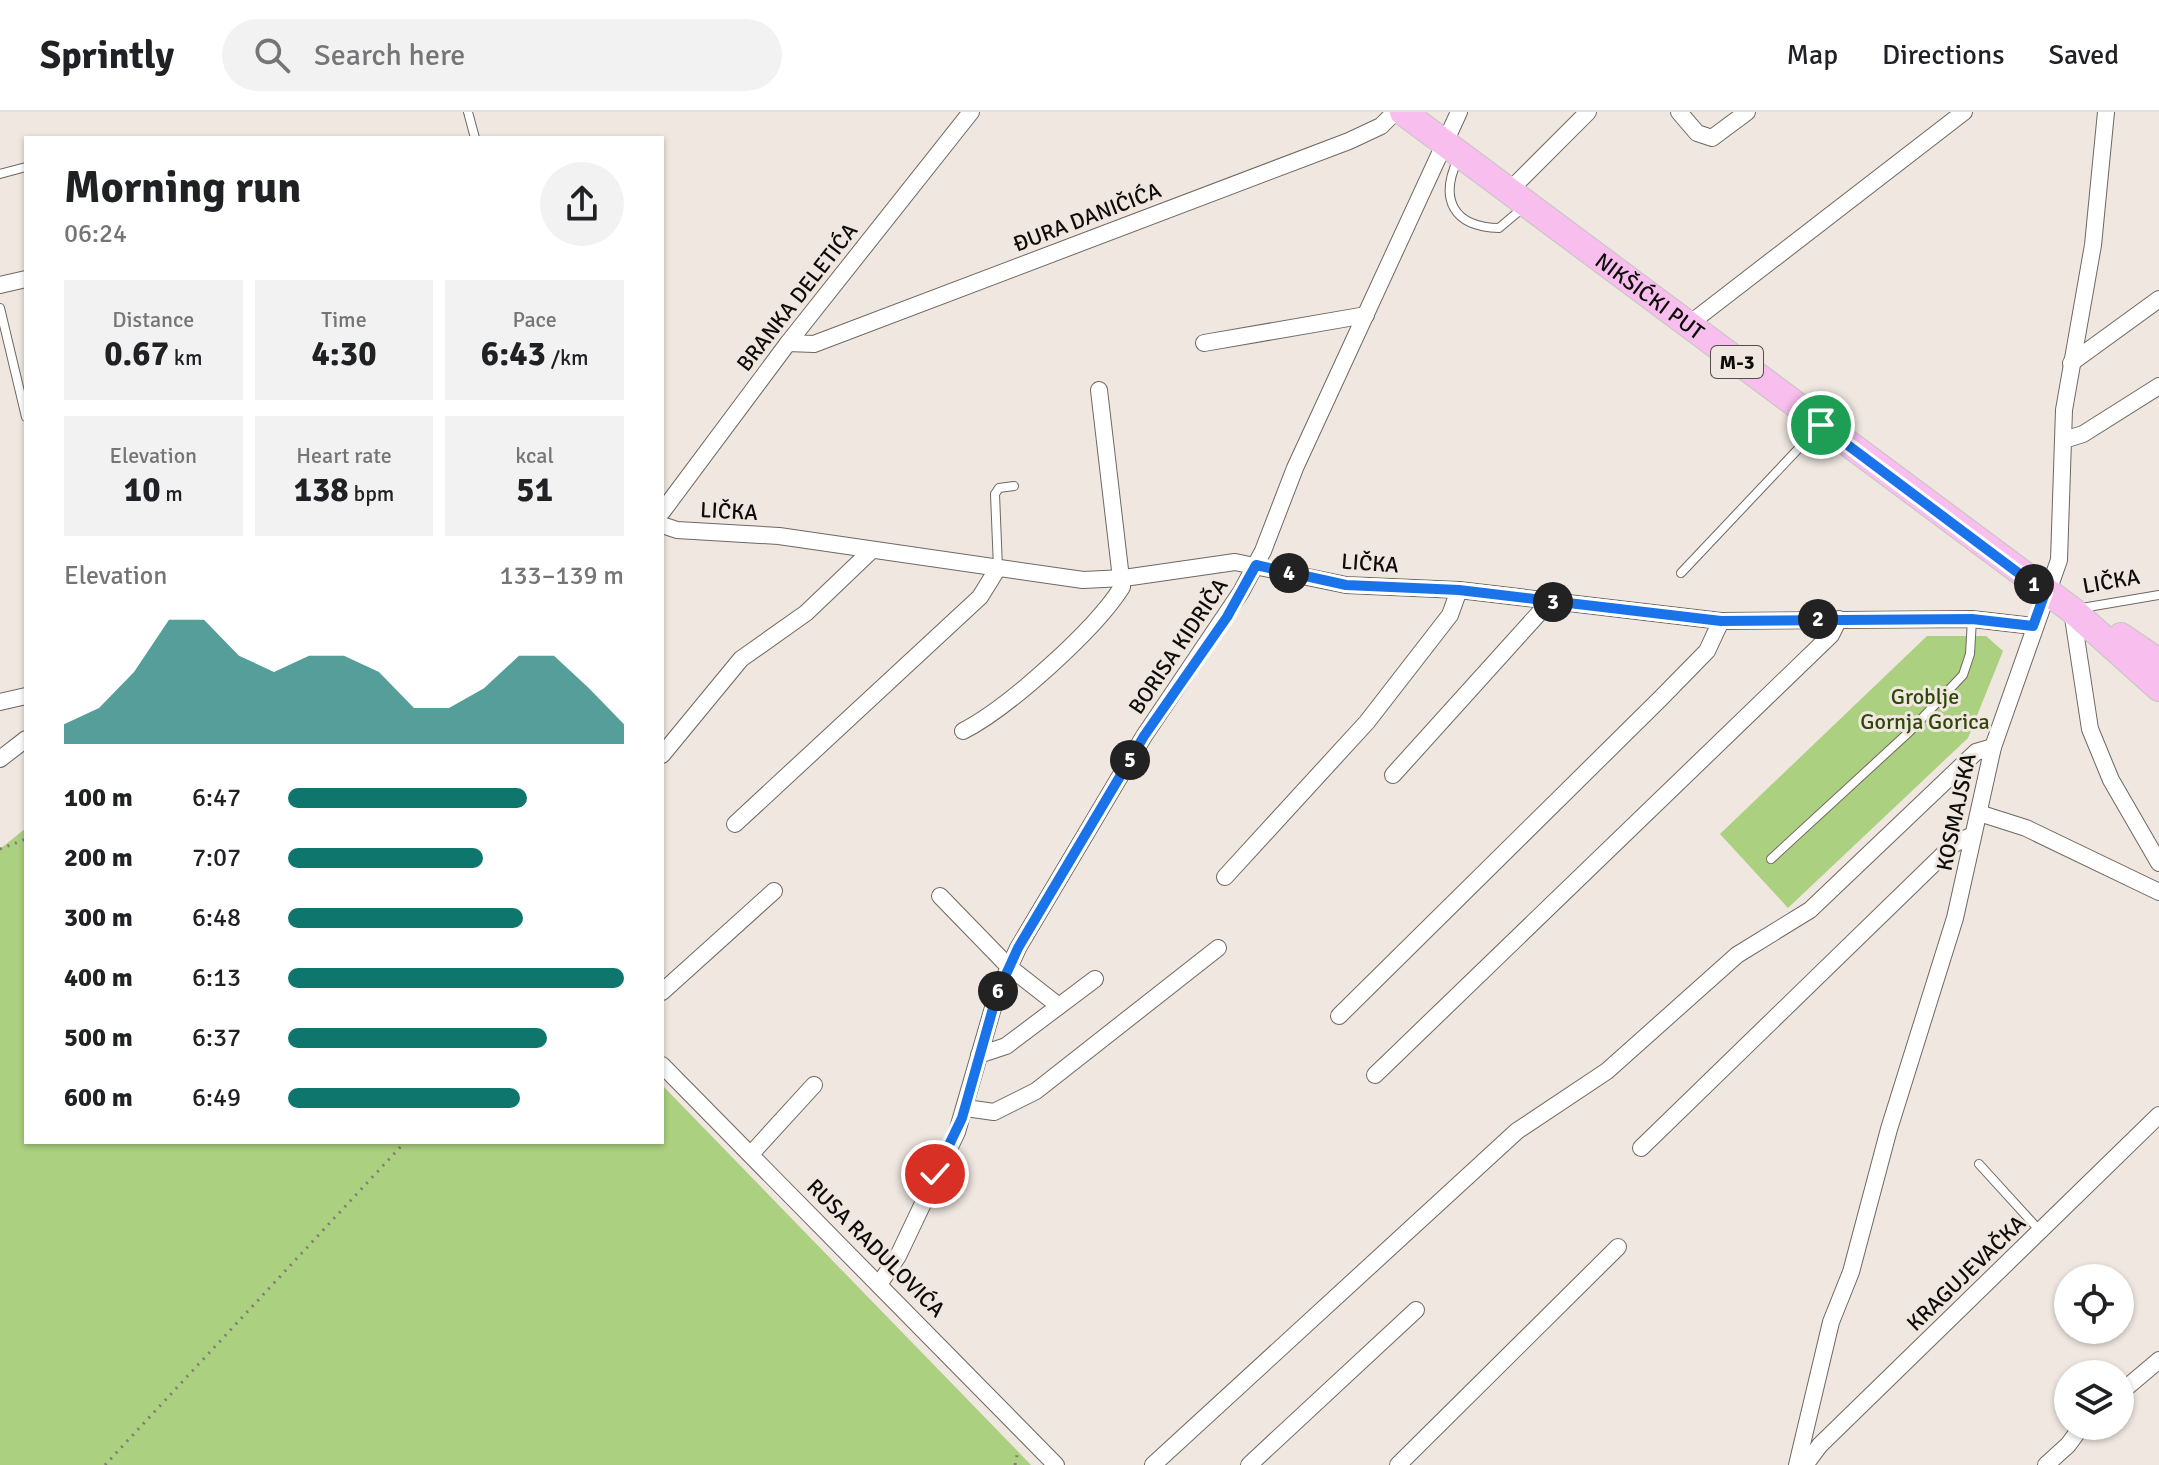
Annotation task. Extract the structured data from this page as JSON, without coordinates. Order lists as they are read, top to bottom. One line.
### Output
{"streets":{"main road":["NIKŠIĆKI PUT","M-3"],"street":["ĐURA DANIČIĆA","BRANKA DELETIĆA","LIČKA","BORISA KIDRIČA","KOSMAJSKA","RUSA RADULOVIĆA","KRAGUJEVAČKA"]},"crossings":[["ĐURA DANIČIĆA","BRANKA DELETIĆA"],["NIKŠIĆKI PUT","LIČKA"],["NIKŠIĆKI PUT","BORISA KIDRIČA"],["NIKŠIĆKI PUT","KOSMAJSKA"],["LIČKA","BORISA KIDRIČA"],["LIČKA","KOSMAJSKA"],["BORISA KIDRIČA","RUSA RADULOVIĆA"]],"parks":["Groblje Gornja Gorica"],"page":{"header":"Sprintly","search":"Search here","nav":["Map","Directions","Saved"],"heading":["Morning run","06:24"],"stats":[["Distance","0.67 km"],["Time","4:30"],["Pace","6:43 /km"],["Elevation","10 m"],["Heart rate","138 bpm"],["kcal","51"]],"chart":["Elevation","133–139 m"],"pins":["4","1","3","2","5","6"],"list":[{"name":"100 m","note":"6:47"},{"name":"200 m","note":"7:07"},{"name":"300 m","note":"6:48"},{"name":"400 m","note":"6:13"},{"name":"500 m","note":"6:37"},{"name":"600 m","note":"6:49"}]}}
